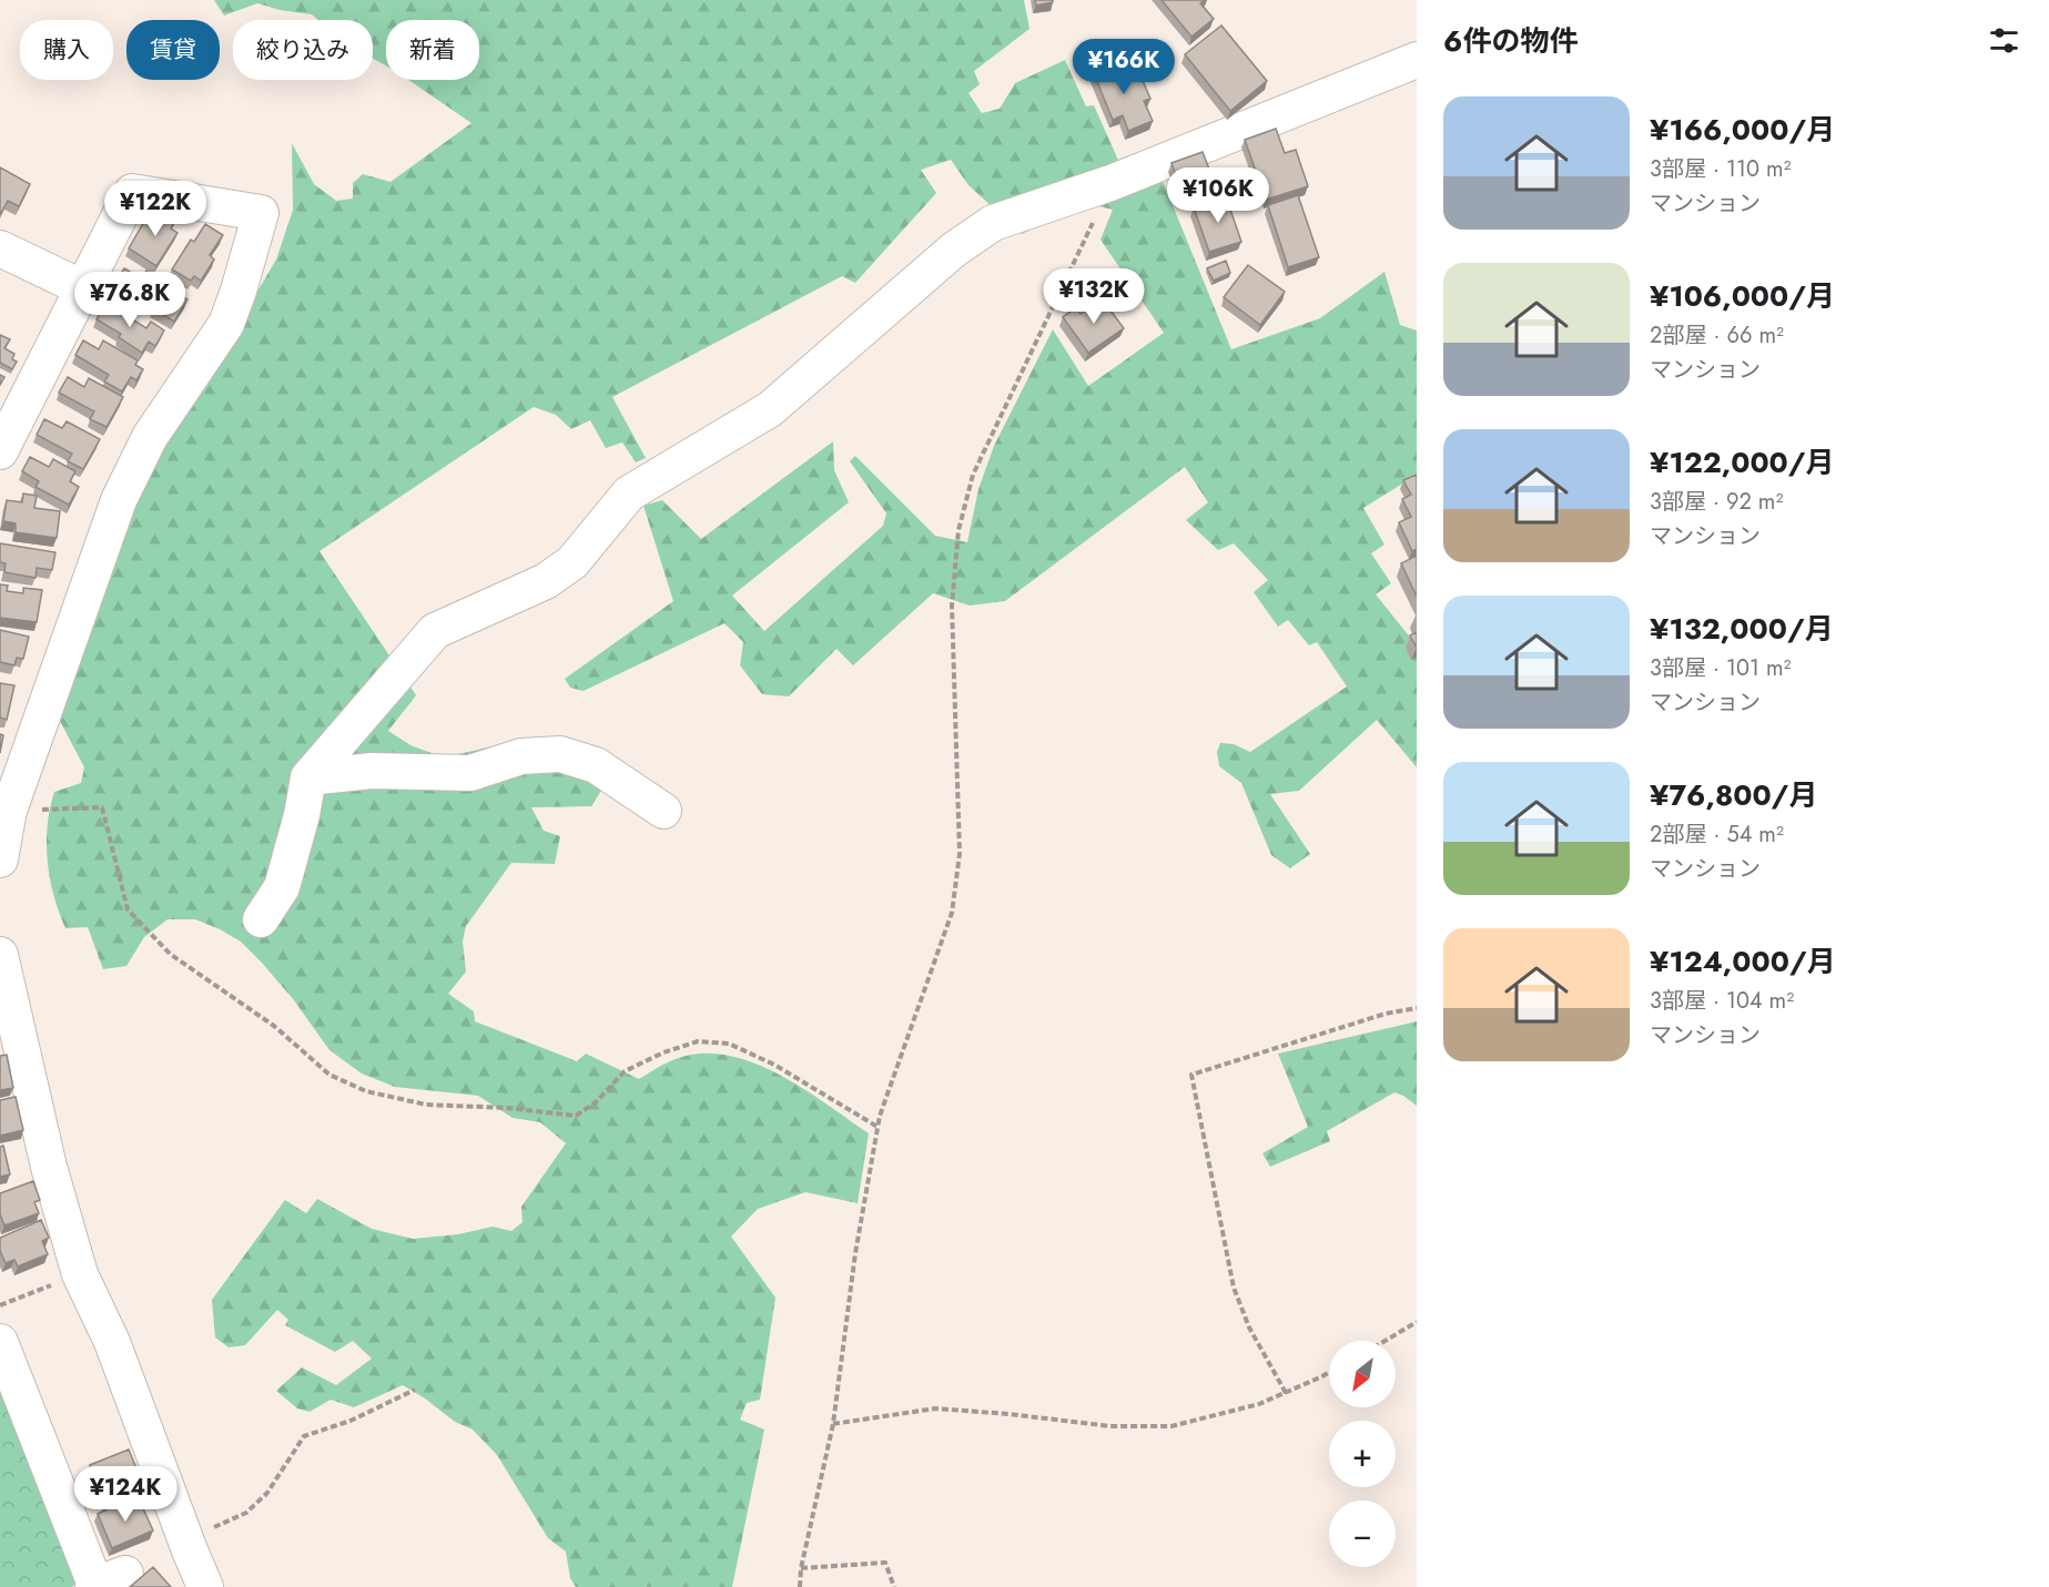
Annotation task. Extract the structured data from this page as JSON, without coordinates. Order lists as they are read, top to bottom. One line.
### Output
{"north":"bottom left","page":{"heading":"6件の物件","chip":["購入","賃貸","絞り込み","新着"],"price":["¥166K","¥106K","¥122K","¥132K","¥76.8K","¥124K"],"list":[{"name":"¥166,000/月","note":"3部屋 · 110 m² · マンション"},{"name":"¥106,000/月","note":"2部屋 · 66 m² · マンション"},{"name":"¥122,000/月","note":"3部屋 · 92 m² · マンション"},{"name":"¥132,000/月","note":"3部屋 · 101 m² · マンション"},{"name":"¥76,800/月","note":"2部屋 · 54 m² · マンション"},{"name":"¥124,000/月","note":"3部屋 · 104 m² · マンション"}],"map_buttons":["+","−"]}}
